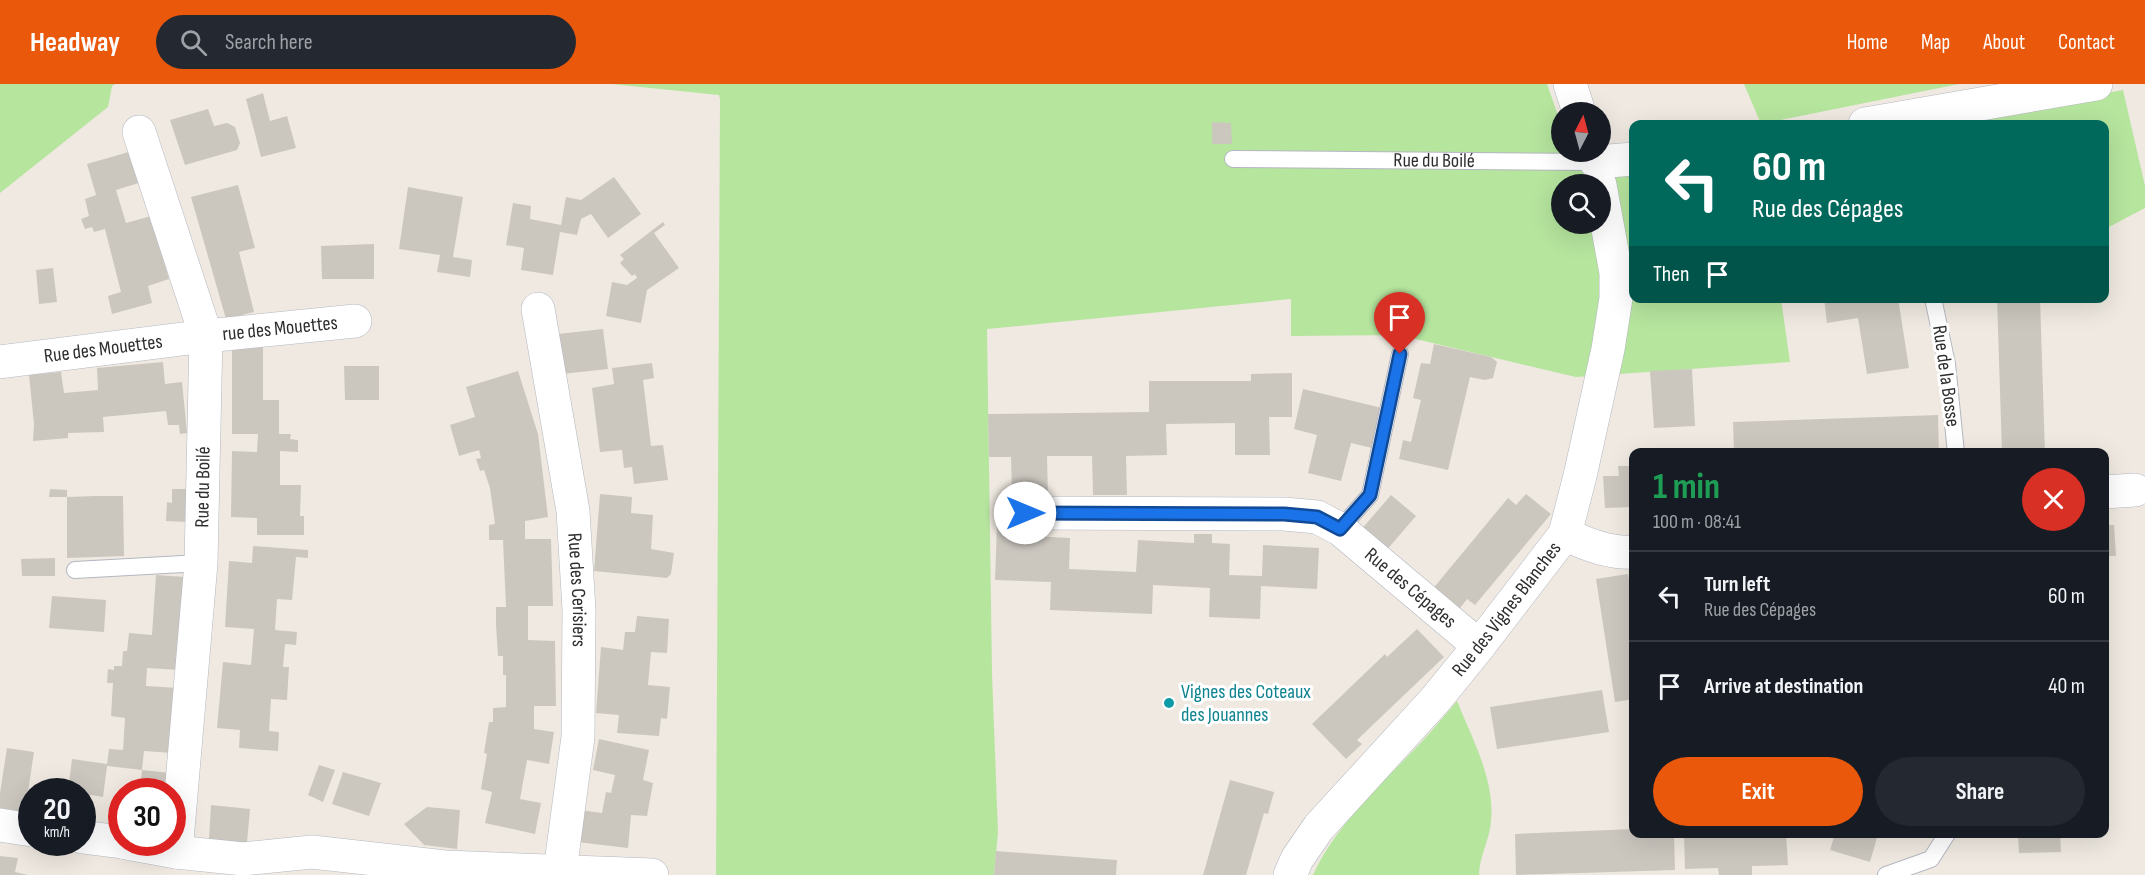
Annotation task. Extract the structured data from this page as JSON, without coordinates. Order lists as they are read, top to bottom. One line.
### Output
{"streets":{"street":["Rue du Boilé","rue des Mouettes","Rue des Mouettes","Rue des Cépages","Rue des Cerisiers","Rue des Vignes Blanches"],"lane":["Rue de la Bosse"]},"crossings":[["Rue du Boilé","rue des Mouettes"],["Rue du Boilé","Rue des Mouettes"],["Rue du Boilé","Rue des Vignes Blanches"],["rue des Mouettes","Rue des Mouettes"],["Rue des Cépages","Rue des Vignes Blanches"]],"places":["Vignes des Coteaux des Jouannes"],"north":"top","page":{"header":"Headway","search":"Search here","nav":["Home","Map","About","Contact"],"turn":["60 m","Rue des Cépages"],"then":"Then","heading":["1 min","100 m · 08:41"],"list":[{"name":"Turn left","note":"Rue des Cépages","value":"60 m"},{"name":"Arrive at destination","value":"40 m"}],"buttons":["Exit","Share"],"speed":"20 km/h","limit":"30"}}
